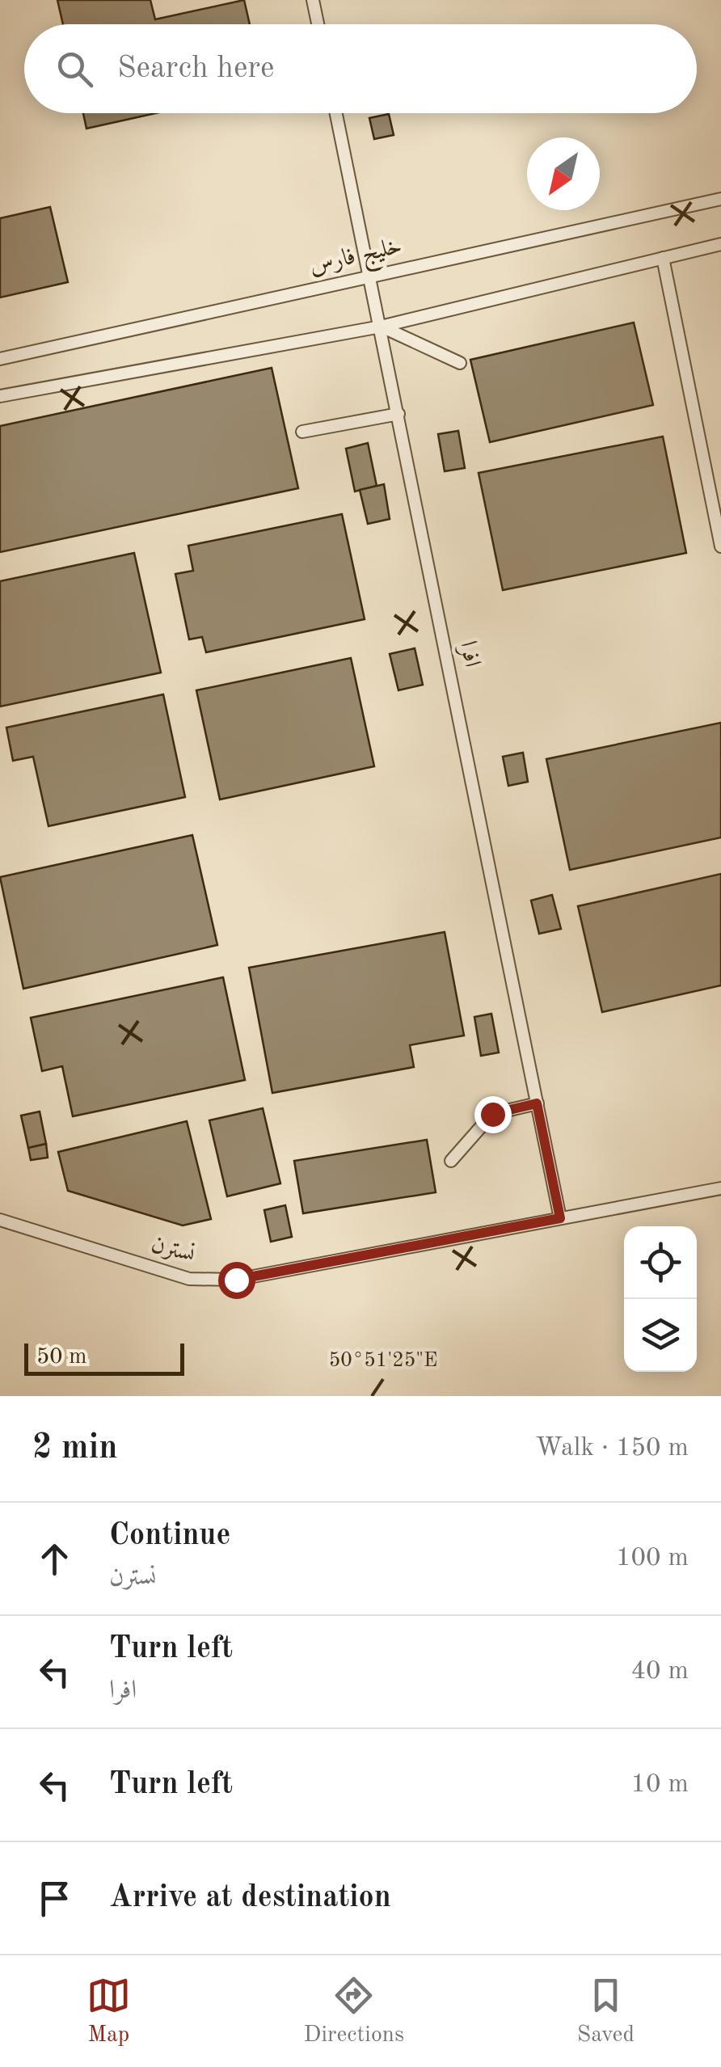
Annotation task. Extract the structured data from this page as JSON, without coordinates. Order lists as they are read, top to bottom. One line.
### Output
{"streets":{"lane":["خلیج فارس","افرا","نسترن"]},"crossings":[["خلیج فارس","افرا"],["افرا","نسترن"]],"scale_bar":"50 m","north":"bottom left","page":{"search":"Search here","scale":"50 m","heading":["2 min","Walk · 150 m"],"list":[["Continue","نسترن","100 m"],["Turn left","افرا","40 m"],["Turn left","10 m"],"Arrive at destination"],"nav":["Map","Directions","Saved"]},"coordinates":["50°51'25\"E"]}
